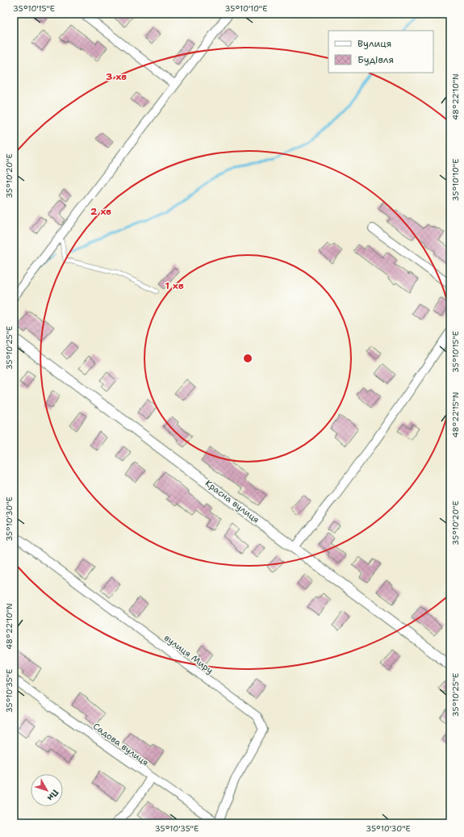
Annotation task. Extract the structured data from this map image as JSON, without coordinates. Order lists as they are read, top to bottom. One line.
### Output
{"streets":{"street":["Красна вулиця","вулиця Миру","Садова вулиця"]},"crossings":[["вулиця Миру","Садова вулиця"]],"legend":["Вулиця","Будівля"],"north":"bottom right","coordinates":["35°10'15\"E","35°10'10\"E","48°22'10\"N","35°10'20\"E","35°10'25\"E","48°22'15\"N","35°10'30\"E","35°10'35\"E"],"rings":["3 хв","2 хв","1 хв"]}
